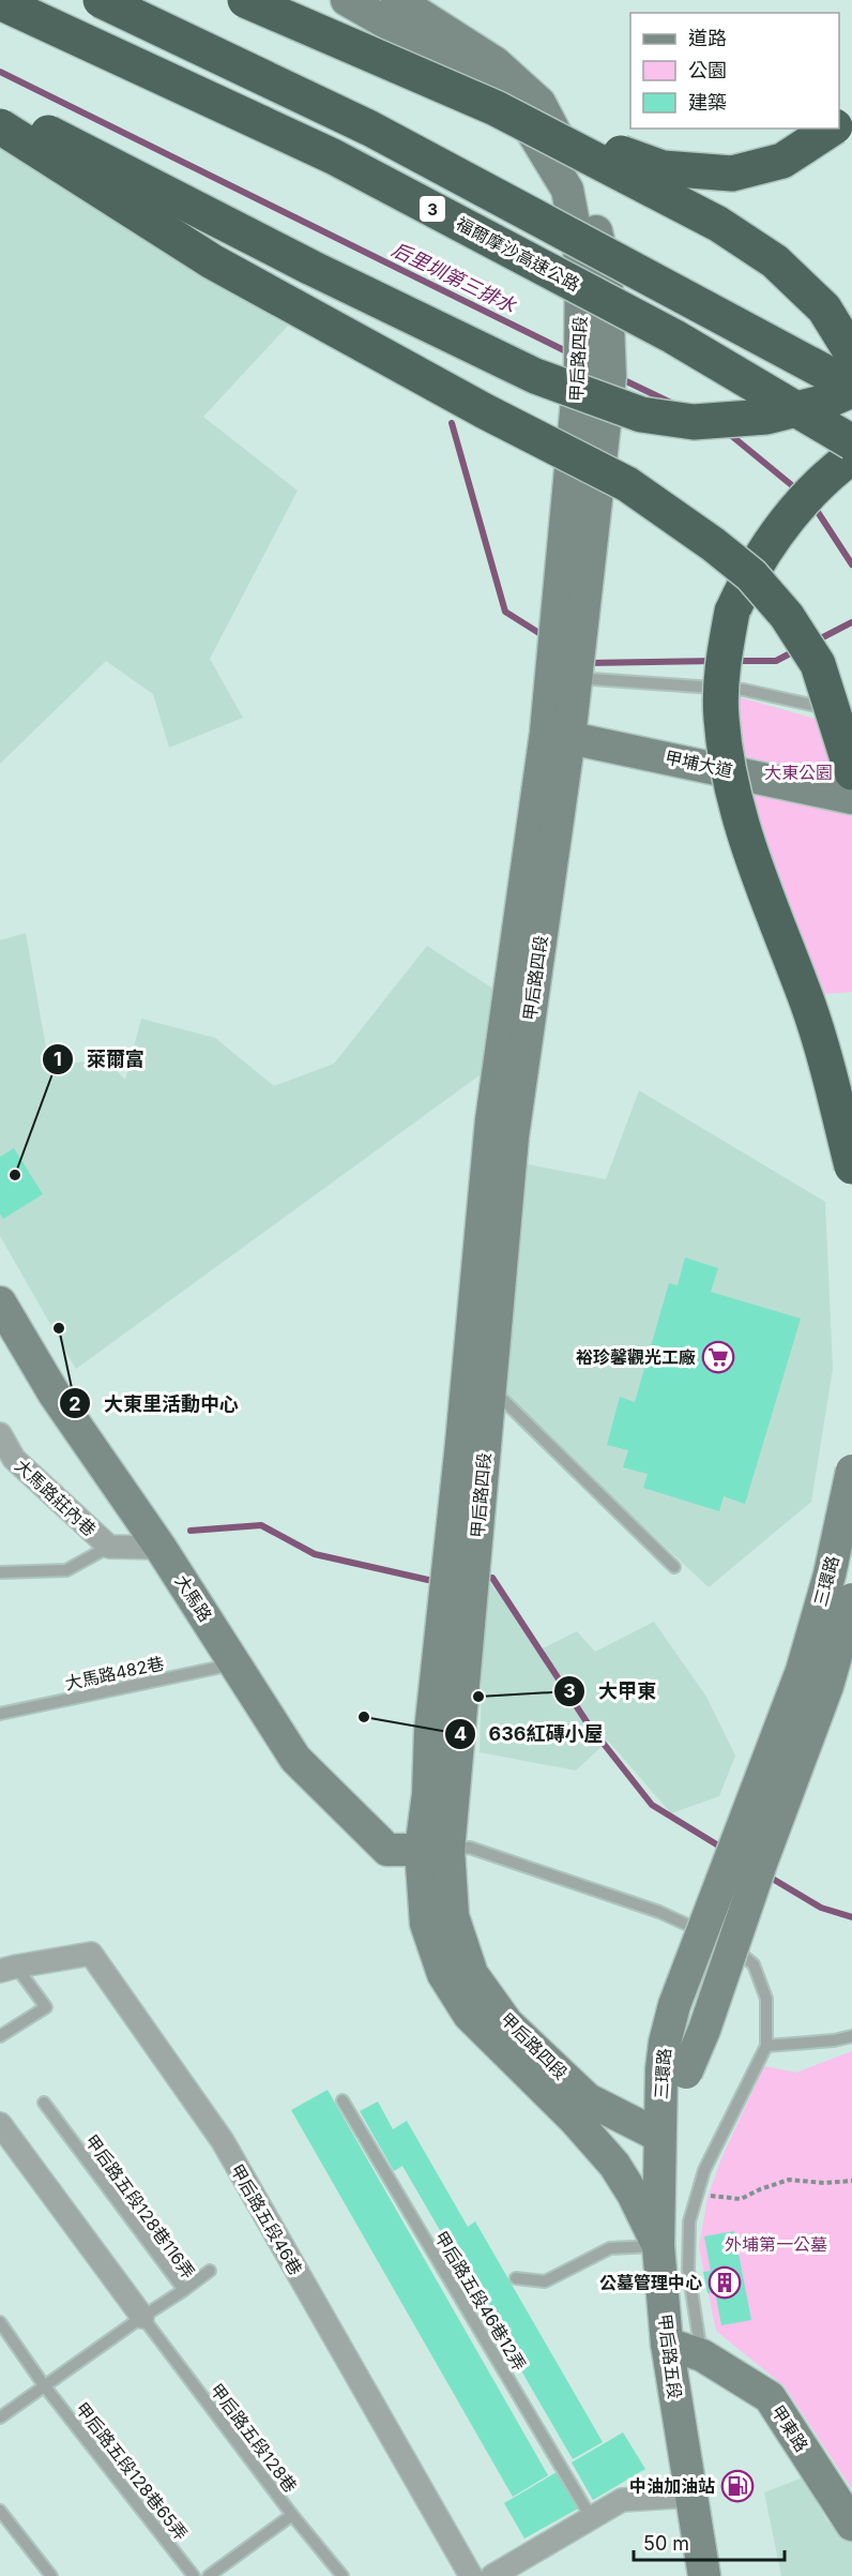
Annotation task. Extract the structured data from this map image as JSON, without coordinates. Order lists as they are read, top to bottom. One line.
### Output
{"streets":{"highway":["3","福爾摩沙高速公路"],"street":["甲后路四段","甲埔大道","大馬路莊內巷","三環路","大馬路","甲后路五段46巷","甲后路五段","甲東路"],"lane":["大馬路482巷","甲后路五段128巷116弄","甲后路五段46巷12弄","甲后路五段128巷","甲后路五段128巷65弄"]},"crossings":[["甲后路四段","甲埔大道"],["甲后路四段","三環路"],["甲后路四段","大馬路"],["甲后路四段","甲后路五段"],["大馬路莊內巷","大馬路"],["三環路","甲后路五段"],["大馬路","大馬路482巷"],["甲后路五段128巷116弄","甲后路五段128巷"],["甲后路五段128巷116弄","甲后路五段128巷65弄"],["甲后路五段","甲東路"]],"water":["后里圳第三排水"],"parks":["大東公園","外埔第一公墓"],"places":{"other":["萊爾富","大東里活動中心","大甲東","636紅磚小屋"],"supermarket":["裕珍馨觀光工廠"],"building":["公墓管理中心"],"fuel station":["中油加油站"]},"legend":["道路","公園","建築"],"scale_bar":"50 m"}
